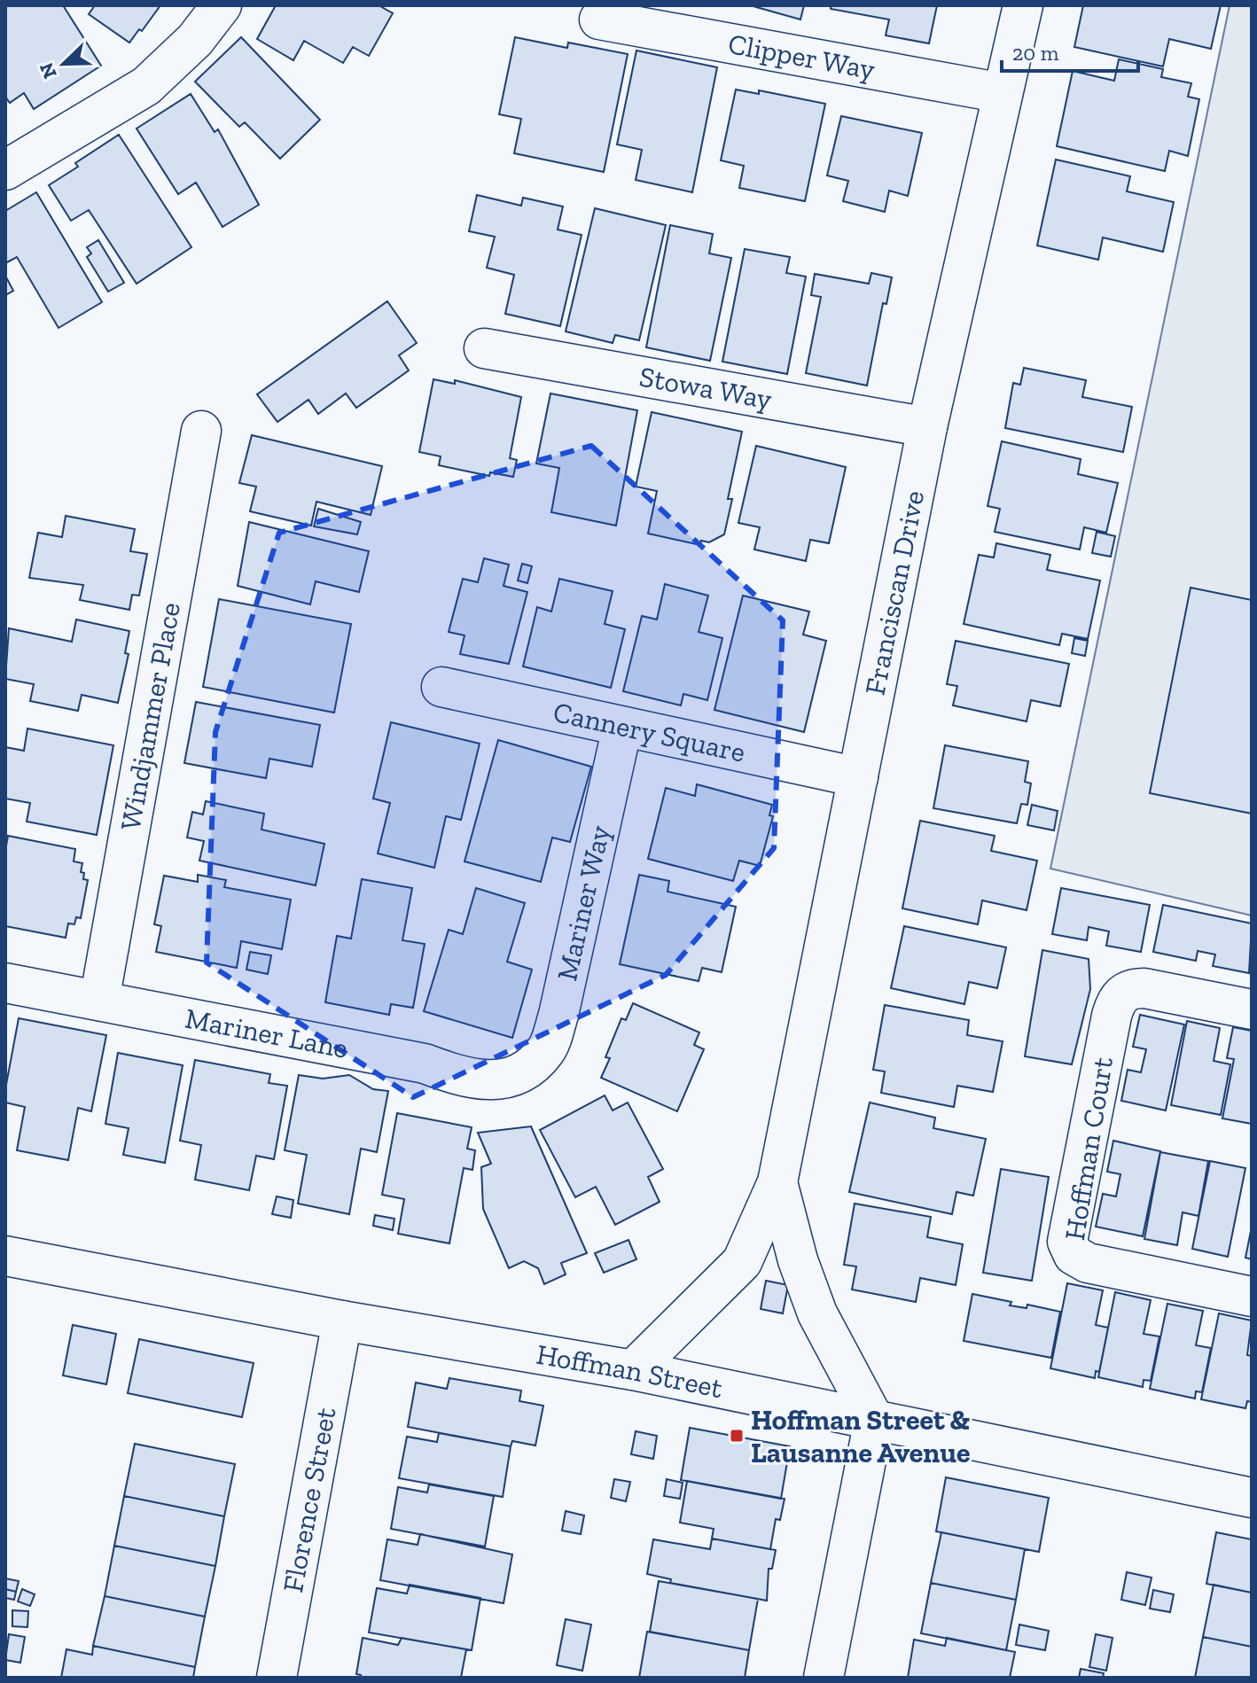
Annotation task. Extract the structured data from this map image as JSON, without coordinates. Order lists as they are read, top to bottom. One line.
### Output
{"streets":{"street":["Clipper Way","Stowa Way","Franciscan Drive","Windjammer Place","Cannery Square","Mariner Way","Mariner Lane","Hoffman Court","Hoffman Street","Florence Street"]},"crossings":[["Clipper Way","Franciscan Drive"],["Stowa Way","Franciscan Drive"],["Franciscan Drive","Cannery Square"],["Franciscan Drive","Hoffman Street"],["Windjammer Place","Mariner Lane"],["Cannery Square","Mariner Way"],["Mariner Way","Mariner Lane"],["Hoffman Street","Florence Street"]],"places":{"transit":["Hoffman Street & Lausanne Avenue"]},"scale_bar":"20 m","north":"bottom left"}
